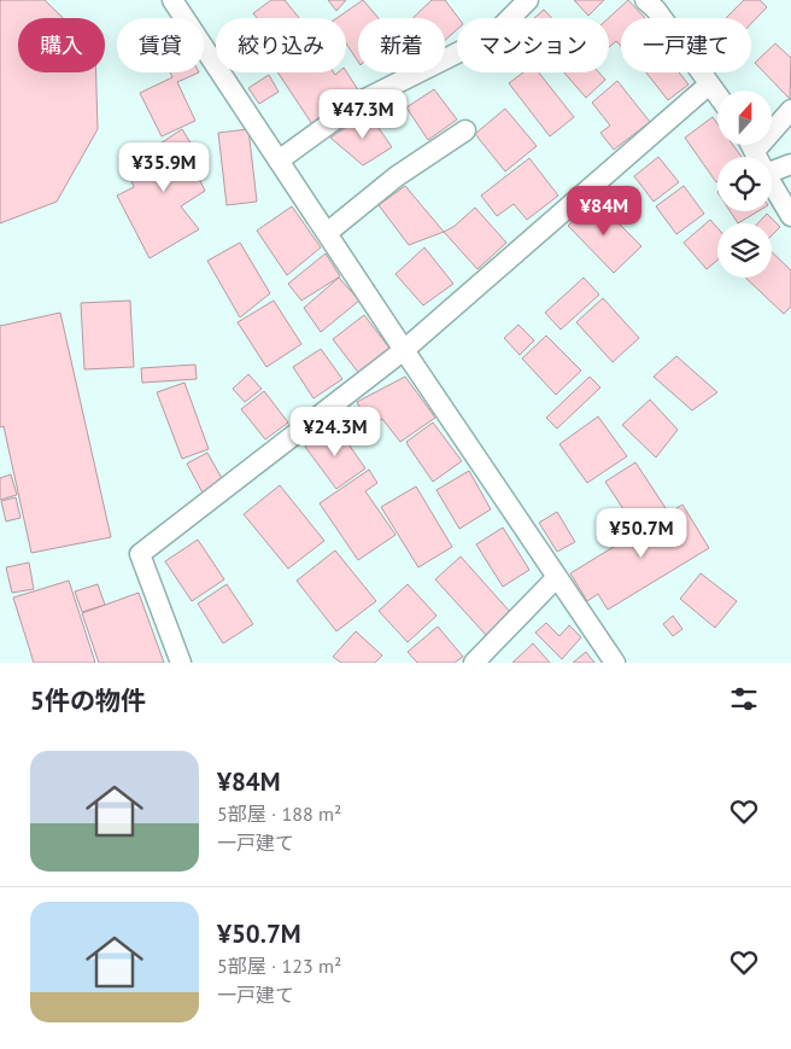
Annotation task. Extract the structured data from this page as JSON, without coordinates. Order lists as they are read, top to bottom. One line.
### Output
{"north":"top","page":{"chip":["購入","賃貸","絞り込み","新着","マンション","一戸建て"],"price":["¥47.3M","¥35.9M","¥84M","¥24.3M","¥50.7M"],"heading":"5件の物件","list":[{"name":"¥84M","note":"5部屋 · 188 m² · 一戸建て"},{"name":"¥50.7M","note":"5部屋 · 123 m² · 一戸建て"}]}}
